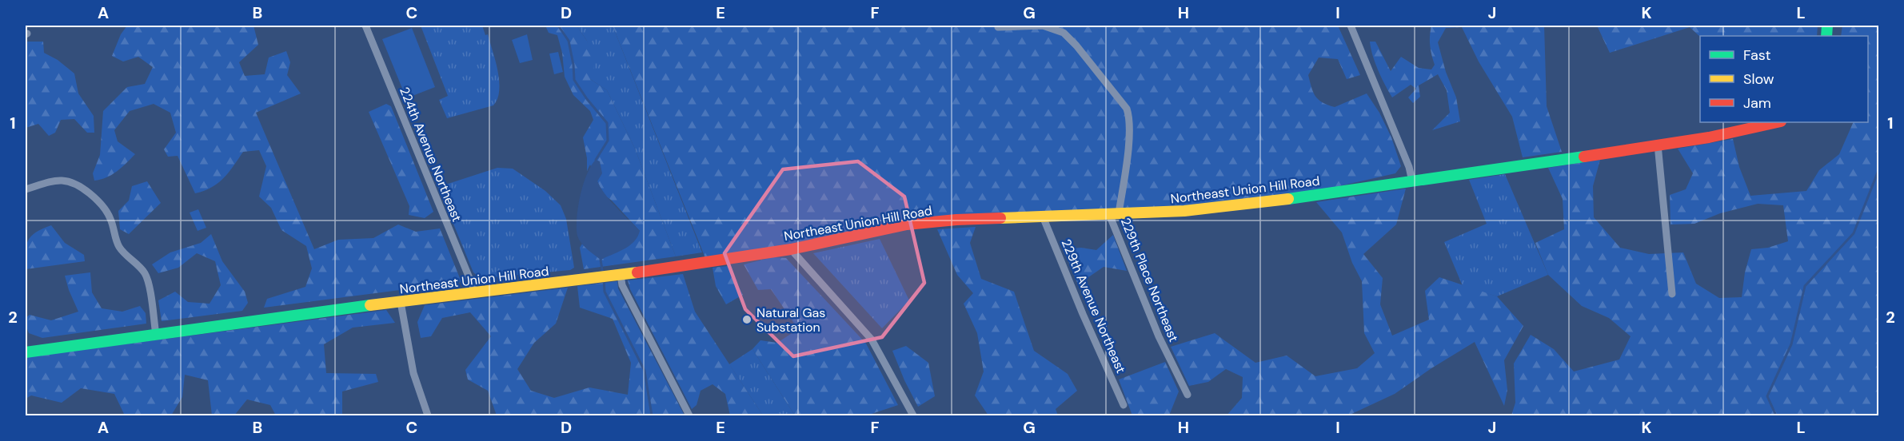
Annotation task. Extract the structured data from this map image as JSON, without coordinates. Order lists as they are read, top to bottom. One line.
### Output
{"streets":{"street":["224th Avenue Northeast","Northeast Union Hill Road","229th Place Northeast","229th Avenue Northeast"]},"crossings":[["224th Avenue Northeast","Northeast Union Hill Road"],["Northeast Union Hill Road","229th Place Northeast"],["Northeast Union Hill Road","229th Avenue Northeast"]],"places":["Natural Gas Substation"],"legend":["Fast","Slow","Jam"],"grid":{"columns":["A","B","C","D","E","F","G","H","I","J","K","L"],"rows":["1","2"]}}
